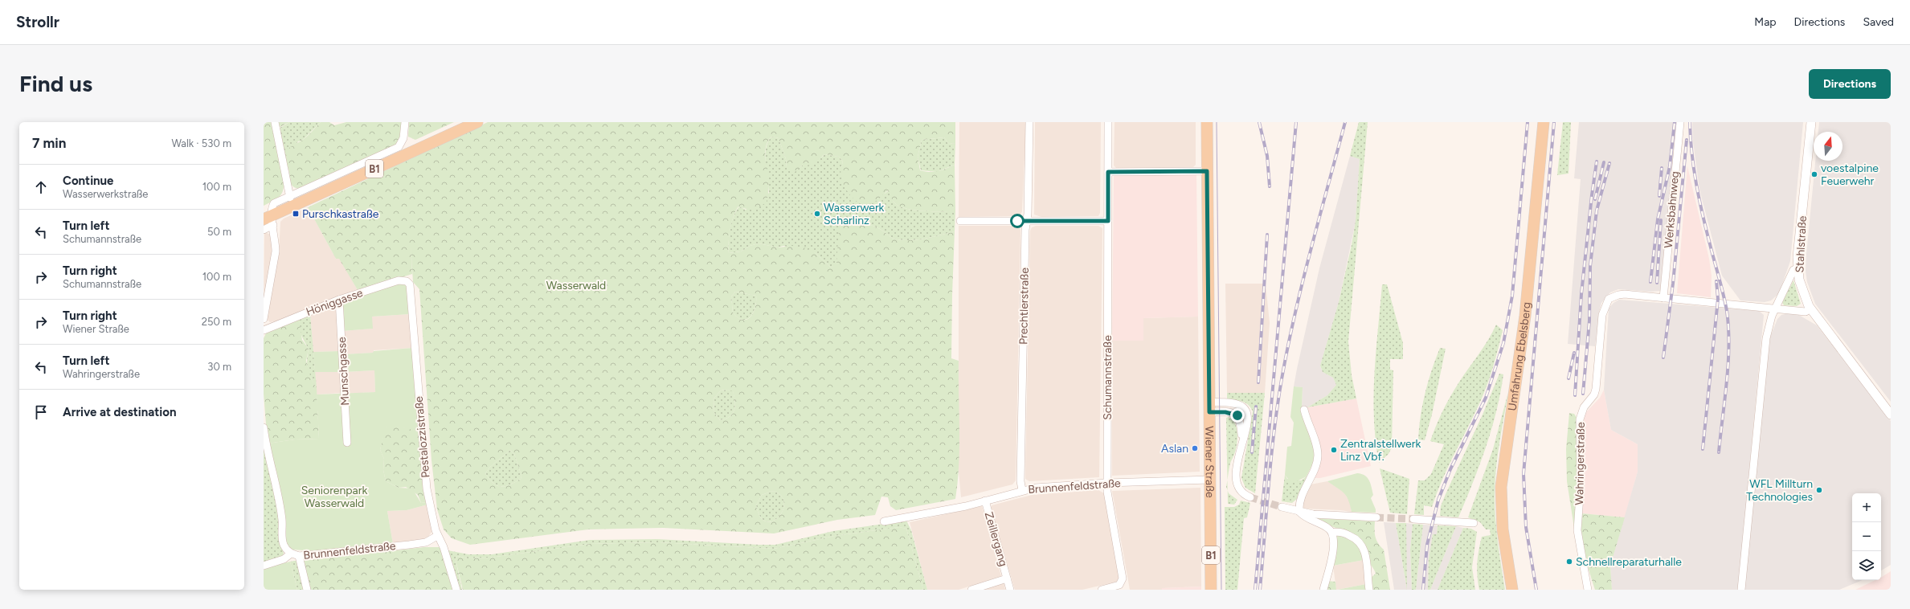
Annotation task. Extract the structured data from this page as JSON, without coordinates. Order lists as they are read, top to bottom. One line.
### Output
{"streets":{"main road":["B1","Umfahrung Ebelsberg","Wiener Straße"],"street":["Werksbahnweg","Stahlstraße","Höniggasse","Prechtlerstraße","Munschgasse","Schumannstraße","Pestalozzistraße","Wahringerstraße","Brunnenfeldstraße","Zeillergang"]},"crossings":[["Werksbahnweg","Wahringerstraße"],["Stahlstraße","Wahringerstraße"],["Höniggasse","Munschgasse"],["Höniggasse","Pestalozzistraße"],["Prechtlerstraße","Brunnenfeldstraße"],["Schumannstraße","Brunnenfeldstraße"],["Pestalozzistraße","Brunnenfeldstraße"],["Wiener Straße","Brunnenfeldstraße"],["Brunnenfeldstraße","Zeillergang"]],"parks":["Wasserwald","Seniorenpark Wasserwald"],"places":{"other":["voestalpine Feuerwehr","Wasserwerk Scharlinz","Aslan","Zentralstellwerk Linz Vbf.","WFL Millturn Technologies","Schnellreparaturhalle"],"transit":["Purschkastraße"]},"north":"top","page":{"header":"Strollr","nav":["Map","Directions","Saved"],"buttons":"Directions","title":"Find us","heading":["7 min","Walk · 530 m"],"list":[["Continue","Wasserwerkstraße","100 m"],["Turn left","Schumannstraße","50 m"],["Turn right","Schumannstraße","100 m"],["Turn right","Wiener Straße","250 m"],["Turn left","Wahringerstraße","30 m"],"Arrive at destination"],"map_buttons":["+","−"]}}
